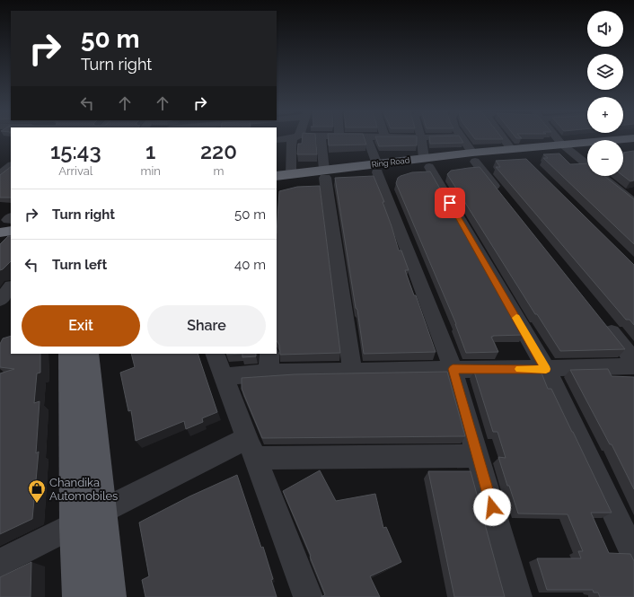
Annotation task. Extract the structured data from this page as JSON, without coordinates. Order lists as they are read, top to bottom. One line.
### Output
{"streets":{"highway":["Ring Road"]},"places":{"shop":["Chandika Automobiles"]},"page":{"map_buttons":["+","−"],"turn":["50 m","Turn right"],"eta":["15:43","Arrival","1","min","220","m"],"list":[{"name":"Turn right","value":"50 m"},{"name":"Turn left","value":"40 m"}],"buttons":["Exit","Share"]}}
